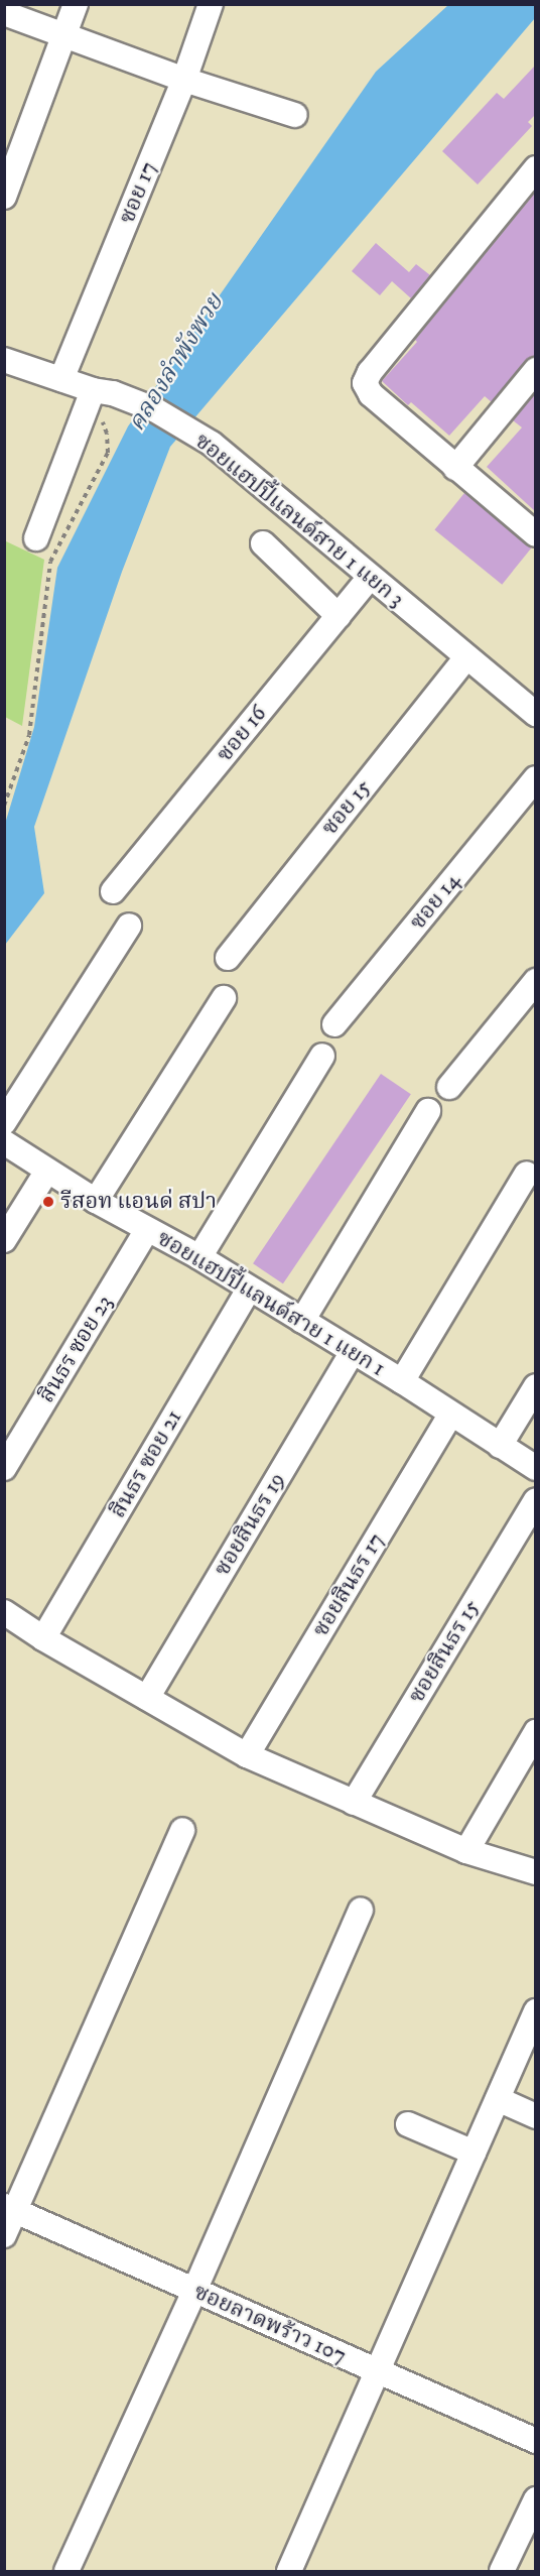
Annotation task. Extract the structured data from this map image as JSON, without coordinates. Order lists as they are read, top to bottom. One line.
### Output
{"streets":{"street":["ซอย 17","ซอยแฮปปี้แลนด์สาย 1 แยก 3","ซอย 16","ซอย 15","ซอย 14","ซอยแฮปปี้แลนด์สาย 1 แยก 1","สินธร ซอย 23","สินธร ซอย 21","ซอยสินธร 19","ซอยสินธร 17","ซอยสินธร 15","ซอยลาดพร้าว 107"]},"crossings":[["ซอย 17","ซอยแฮปปี้แลนด์สาย 1 แยก 3"],["ซอยแฮปปี้แลนด์สาย 1 แยก 3","ซอย 16"],["ซอยแฮปปี้แลนด์สาย 1 แยก 3","ซอย 15"],["ซอยแฮปปี้แลนด์สาย 1 แยก 1","สินธร ซอย 23"],["ซอยแฮปปี้แลนด์สาย 1 แยก 1","สินธร ซอย 21"],["ซอยแฮปปี้แลนด์สาย 1 แยก 1","ซอยสินธร 19"],["ซอยแฮปปี้แลนด์สาย 1 แยก 1","ซอยสินธร 17"]],"water":["คลองลำพังพวย"],"places":["รีสอท แอนด่ สปา"]}
